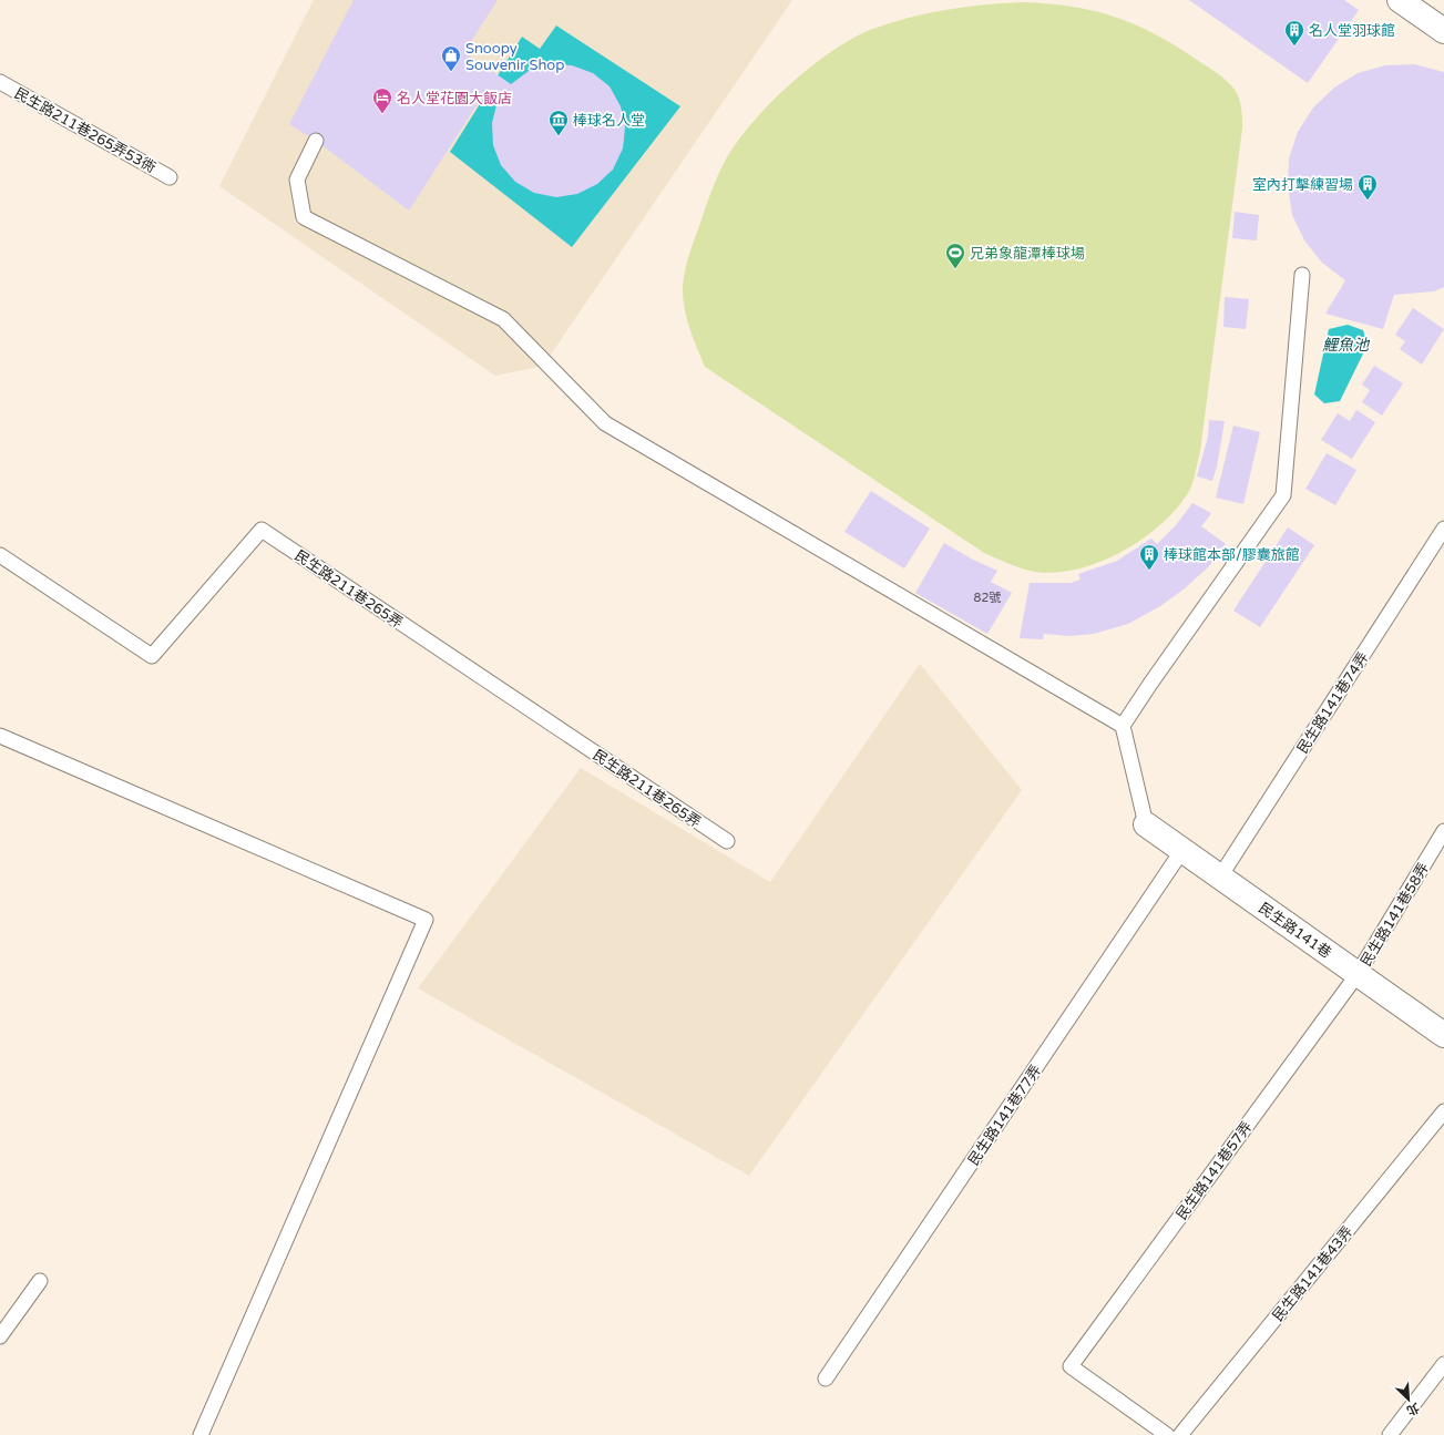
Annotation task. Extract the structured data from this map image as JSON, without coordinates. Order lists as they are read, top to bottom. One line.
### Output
{"streets":{"street":["民生路141巷"],"lane":["民生路211巷265弄53衖","民生路211巷265弄","民生路141巷74弄","民生路141巷58弄","民生路141巷77弄","民生路141巷57弄","民生路141巷43弄"]},"crossings":[["民生路141巷74弄","民生路141巷"],["民生路141巷58弄","民生路141巷"],["民生路141巷58弄","民生路141巷57弄"],["民生路141巷","民生路141巷77弄"],["民生路141巷","民生路141巷57弄"]],"water":["鯉魚池"],"places":{"building":["名人堂羽球館","室內打擊練習場","棒球館本部/膠囊旅館"],"shop":["Snoopy Souvenir Shop"],"hotel":["名人堂花園大飯店"],"museum":["棒球名人堂"],"sports":["兄弟象龍潭棒球場"]},"house_numbers":["82號"],"north":"bottom right"}
